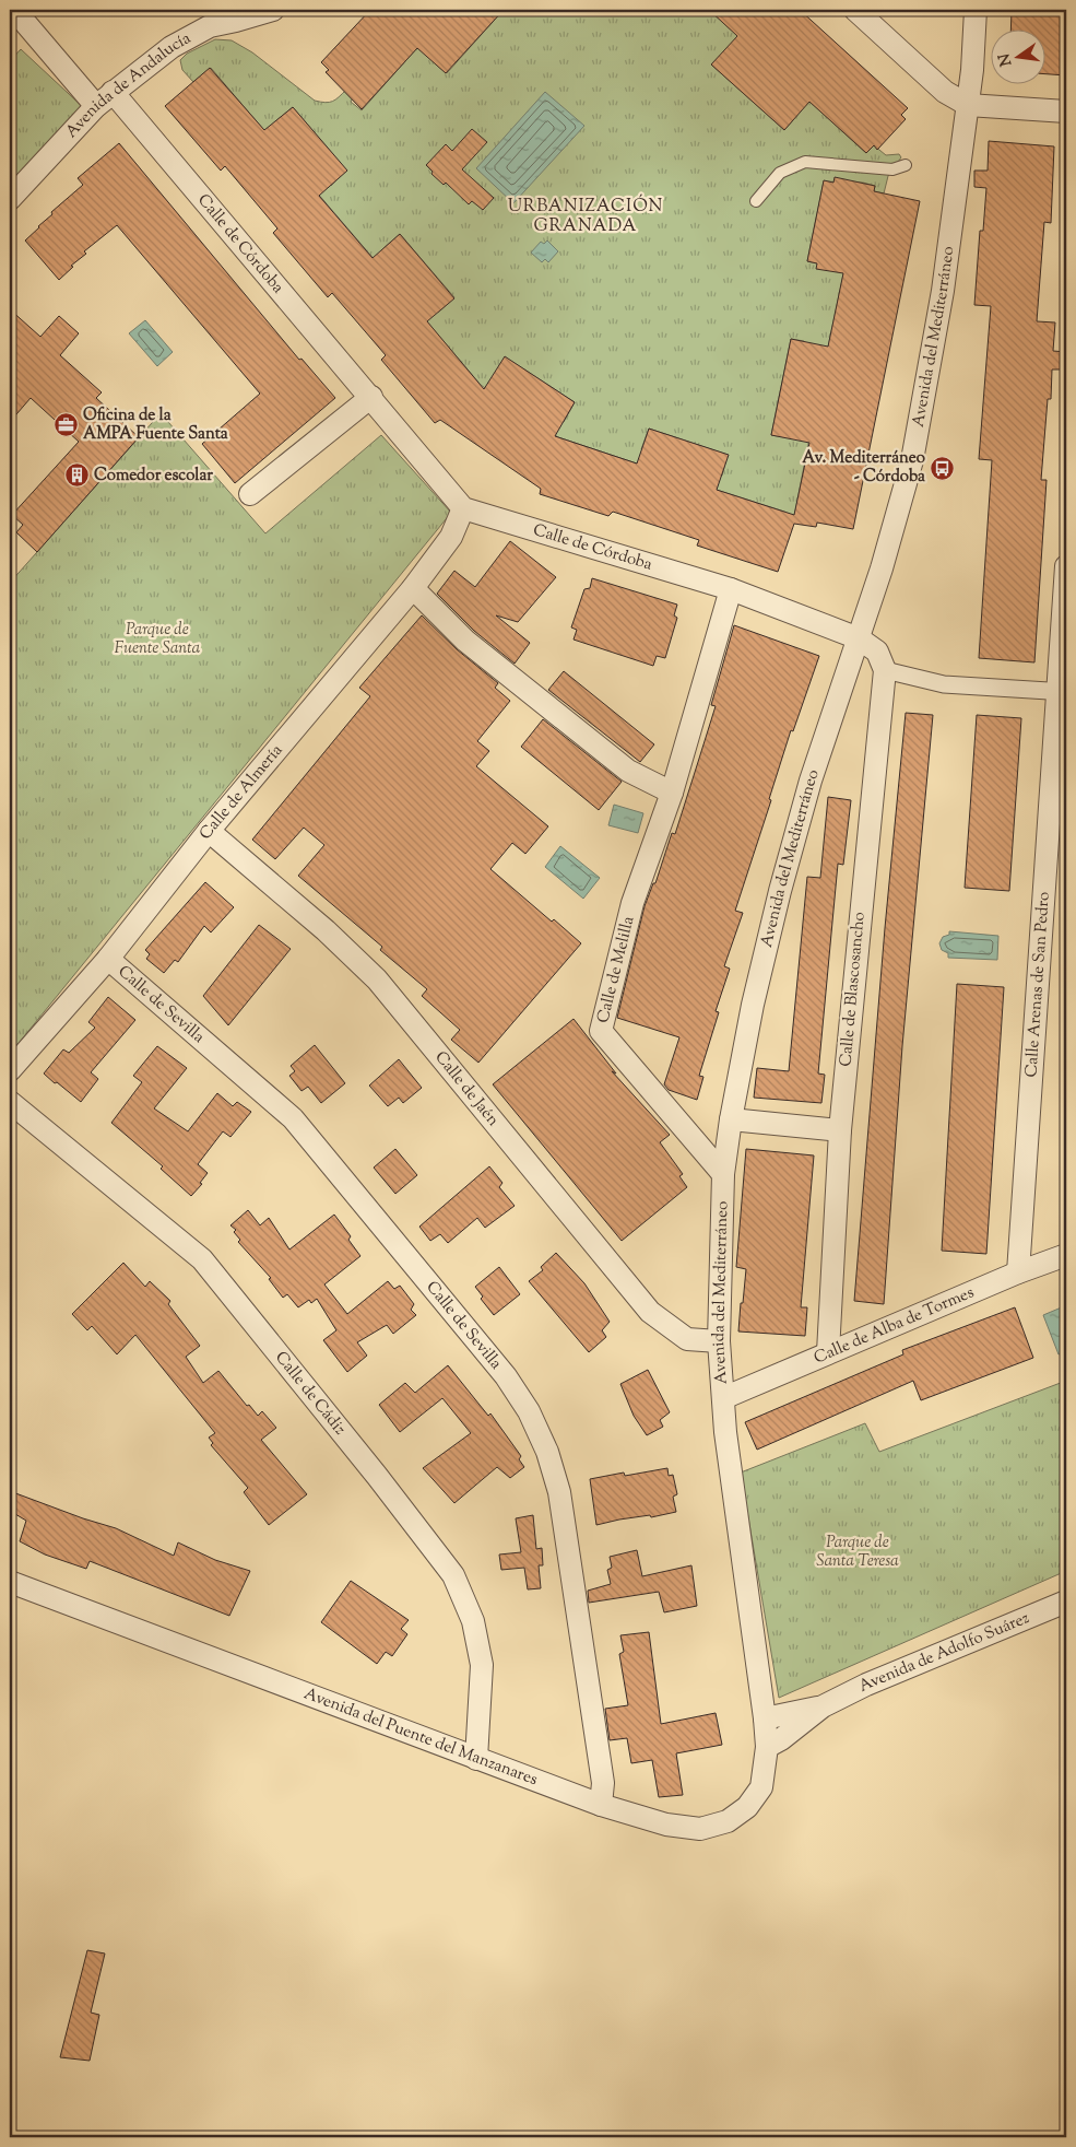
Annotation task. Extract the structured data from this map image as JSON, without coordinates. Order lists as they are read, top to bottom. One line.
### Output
{"streets":{"street":["Avenida de Andalucía","Calle de Córdoba","Avenida del Mediterráneo","Calle de Almería","Calle de Melilla","Calle Arenas de San Pedro","Calle de Blascosancho","Calle de Sevilla","Calle de Jaén","Calle de Alba de Tormes","Calle de Cádiz","Avenida de Adolfo Suárez","Avenida del Puente del Manzanares"]},"crossings":[["Avenida de Andalucía","Calle de Córdoba"],["Calle de Córdoba","Avenida del Mediterráneo"],["Calle de Córdoba","Calle de Almería"],["Calle de Córdoba","Calle de Melilla"],["Avenida del Mediterráneo","Calle de Melilla"],["Avenida del Mediterráneo","Calle de Jaén"],["Avenida del Mediterráneo","Calle de Alba de Tormes"],["Avenida del Mediterráneo","Avenida de Adolfo Suárez"],["Avenida del Mediterráneo","Avenida del Puente del Manzanares"],["Calle de Almería","Calle de Sevilla"],["Calle de Almería","Calle de Jaén"],["Calle Arenas de San Pedro","Calle de Alba de Tormes"],["Calle de Blascosancho","Calle de Alba de Tormes"],["Calle de Sevilla","Avenida del Puente del Manzanares"],["Calle de Cádiz","Avenida del Puente del Manzanares"],["Avenida de Adolfo Suárez","Avenida del Puente del Manzanares"]],"districts":["URBANIZACIÓN GRANADA"],"parks":["Parque de Fuente Santa","Parque de Santa Teresa"],"places":{"office":["Oficina de la AMPA Fuente Santa"],"bus stop":["Av. Mediterráneo - Córdoba"],"building":["Comedor escolar"]},"north":"left"}
